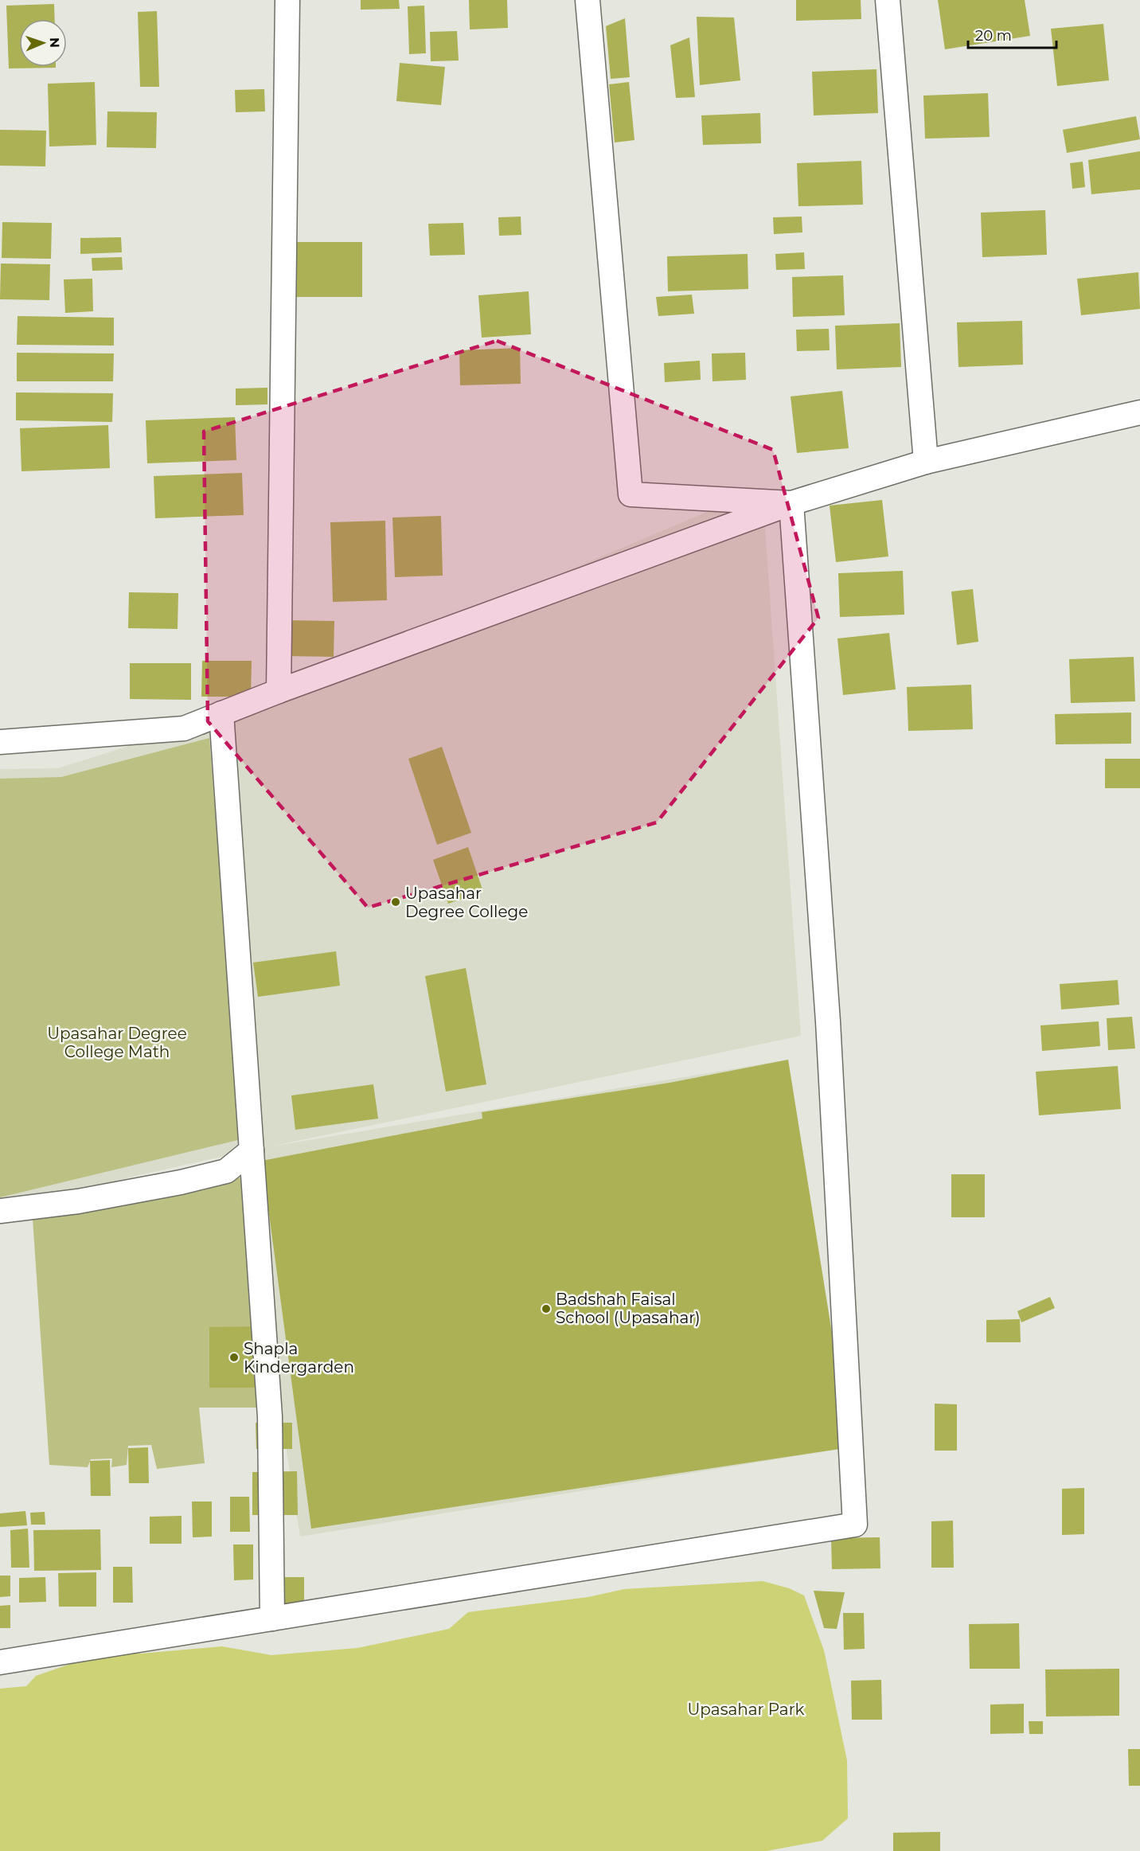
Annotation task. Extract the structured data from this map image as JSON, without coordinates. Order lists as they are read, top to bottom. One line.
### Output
{"parks":["Upasahar Degree College Math","Upasahar Park"],"places":["Upasahar Degree College","Badshah Faisal School (Upasahar)","Shapla Kindergarden"],"scale_bar":"20 m","north":"right"}
